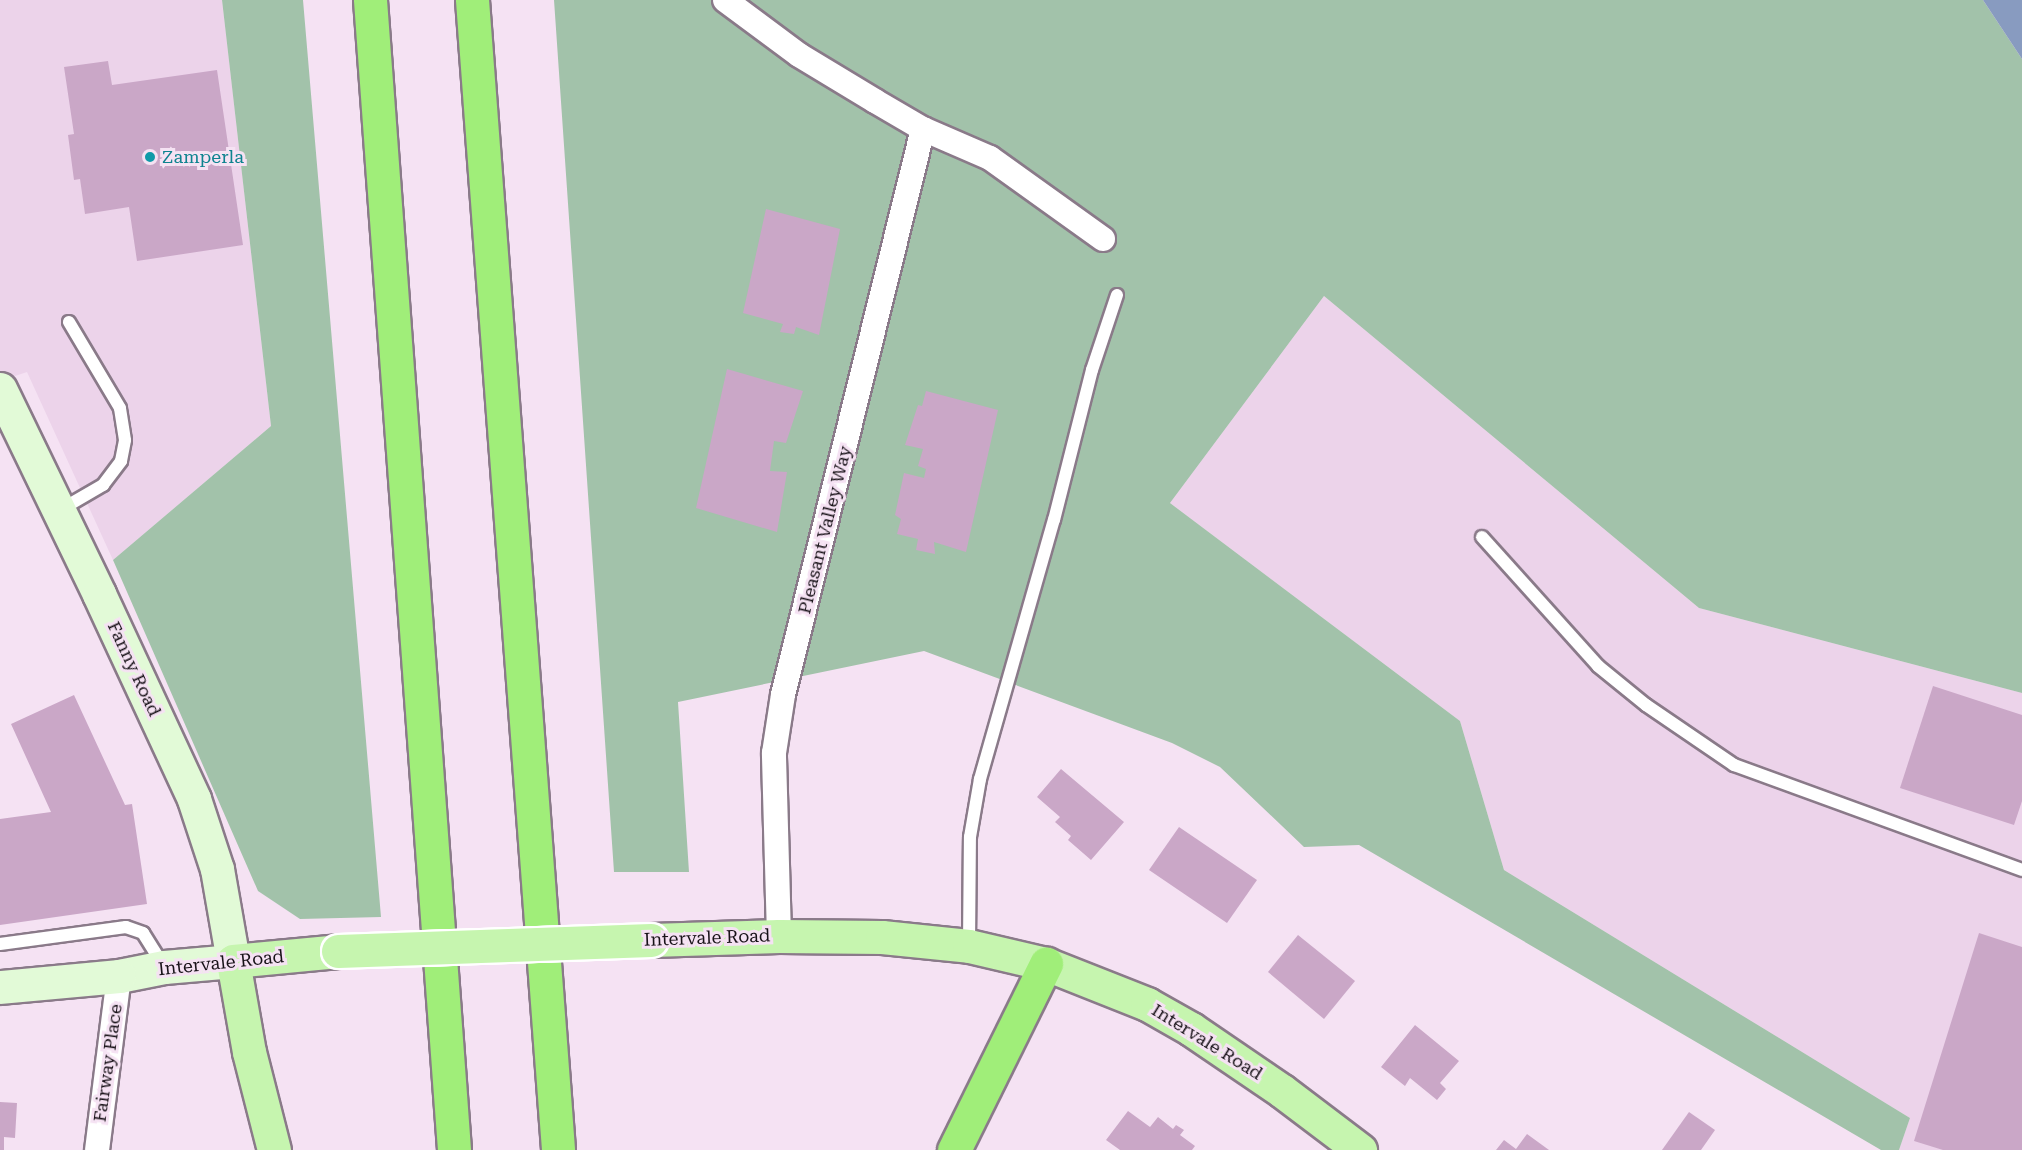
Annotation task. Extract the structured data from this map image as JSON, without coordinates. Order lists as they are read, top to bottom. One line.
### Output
{"streets":{"main road":["Fanny Road","Intervale Road"],"street":["Pleasant Valley Way","Fairway Place"]},"crossings":[["Pleasant Valley Way","Intervale Road"],["Fanny Road","Intervale Road"],["Intervale Road","Fairway Place"]],"places":["Zamperla"]}
